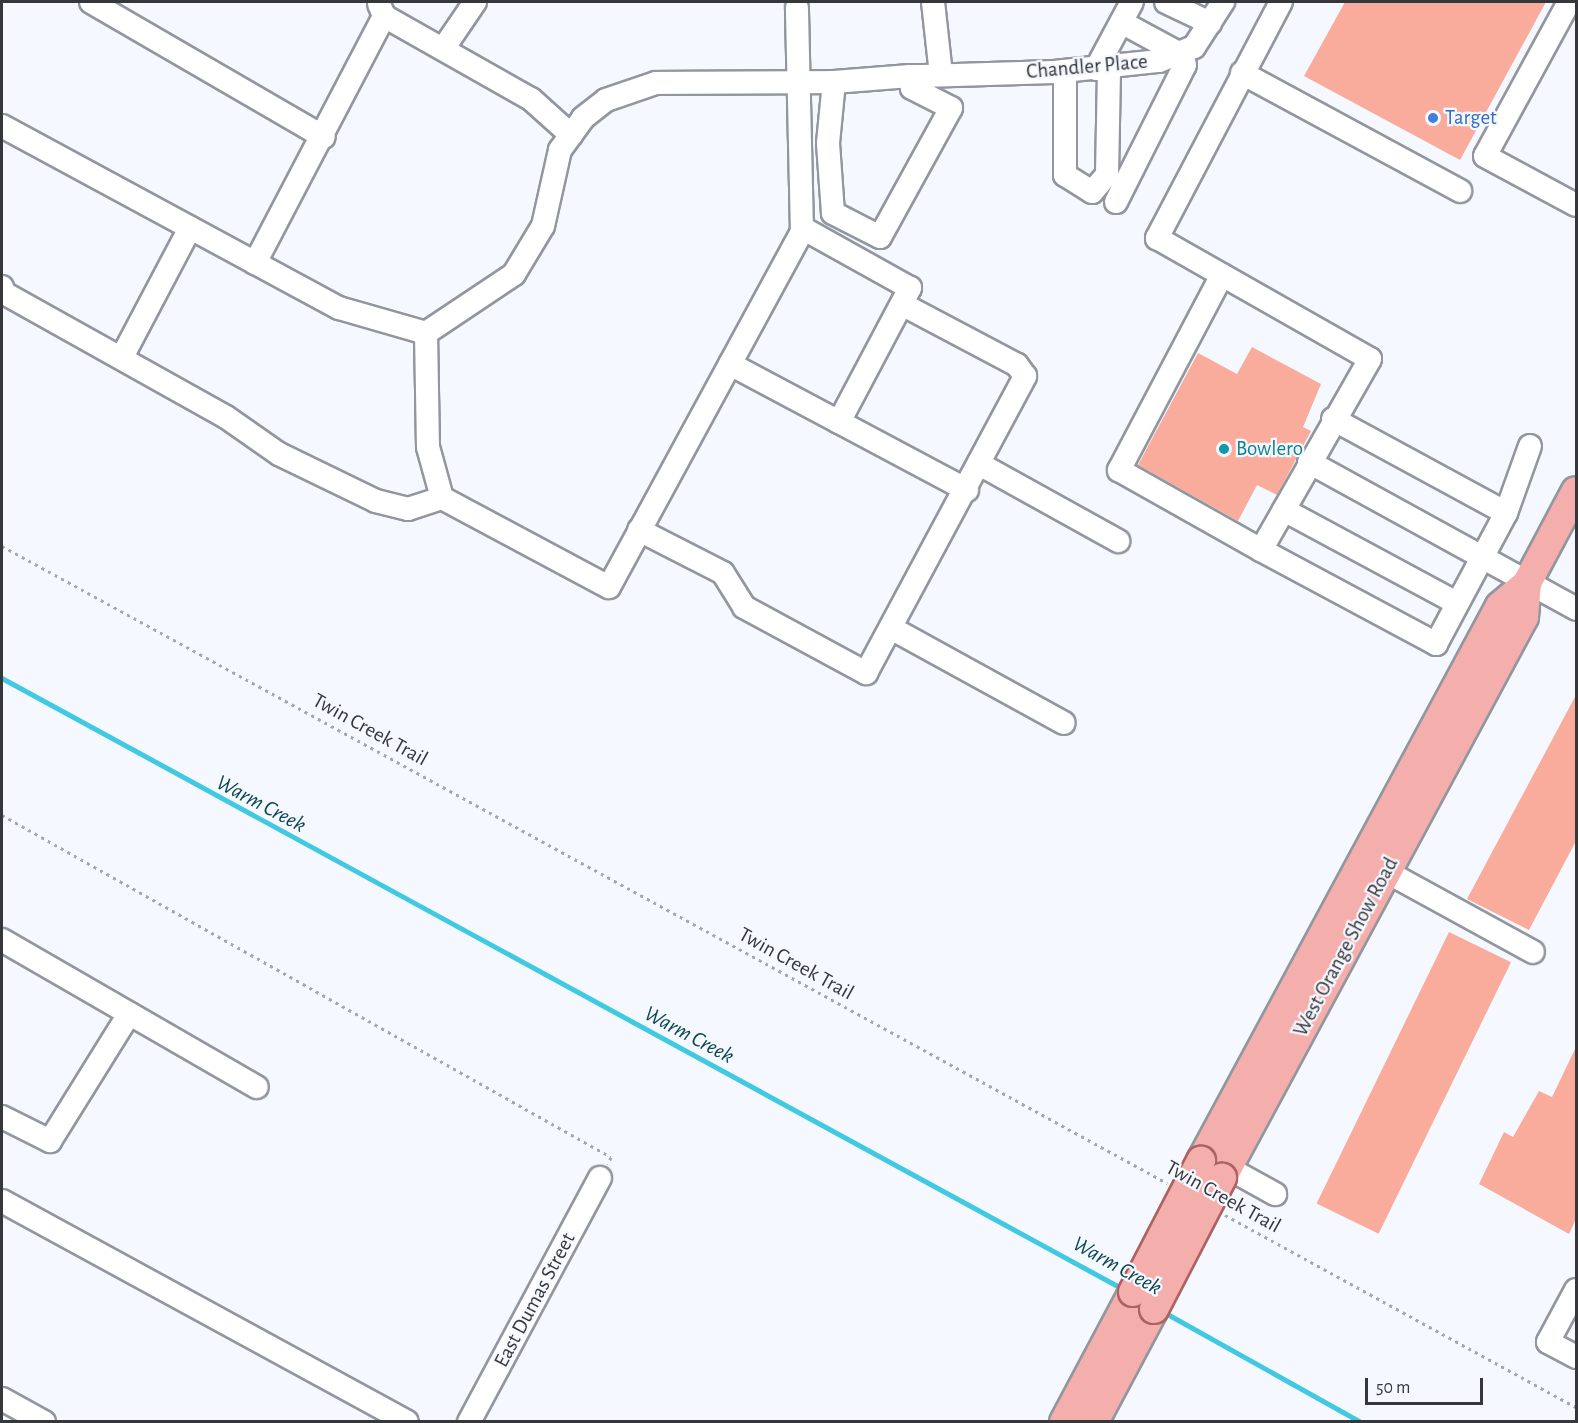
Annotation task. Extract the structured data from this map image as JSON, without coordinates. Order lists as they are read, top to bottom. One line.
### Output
{"streets":{"main road":["West Orange Show Road"],"street":["Chandler Place","East Dumas Street"],"path":["Twin Creek Trail"]},"water":["Warm Creek"],"places":["Target","Bowlero"],"scale_bar":"50 m"}
